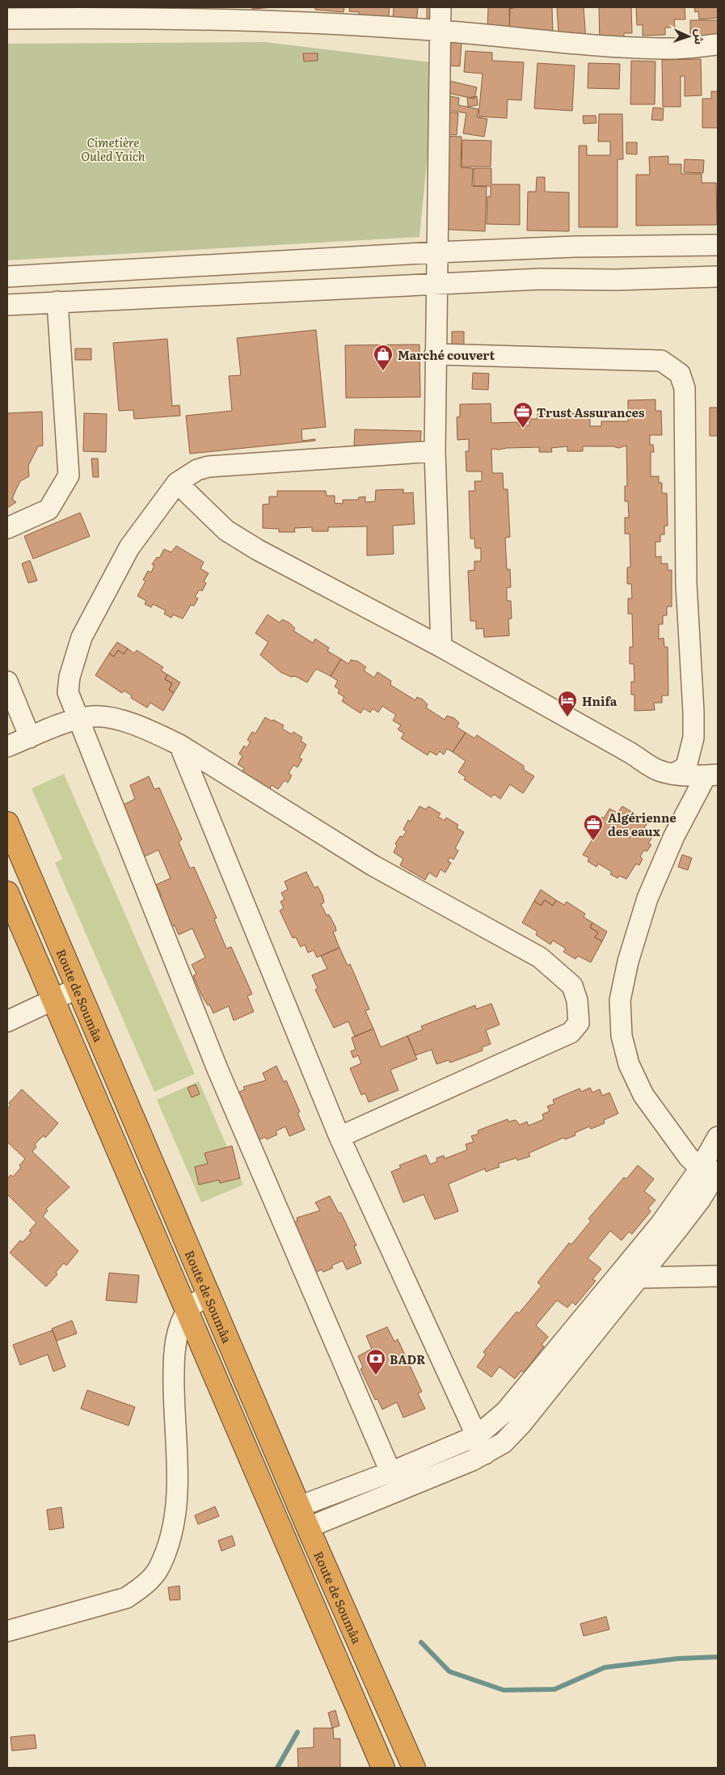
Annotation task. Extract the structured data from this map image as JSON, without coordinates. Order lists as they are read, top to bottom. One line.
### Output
{"streets":{"highway":["Route de Soumâa"]},"parks":["Cimetière Ouled Yaich"],"places":{"shop":["Marché couvert"],"office":["Trust Assurances","Algérienne des eaux"],"hotel":["Hnifa"],"bank":["BADR"]},"north":"right"}
